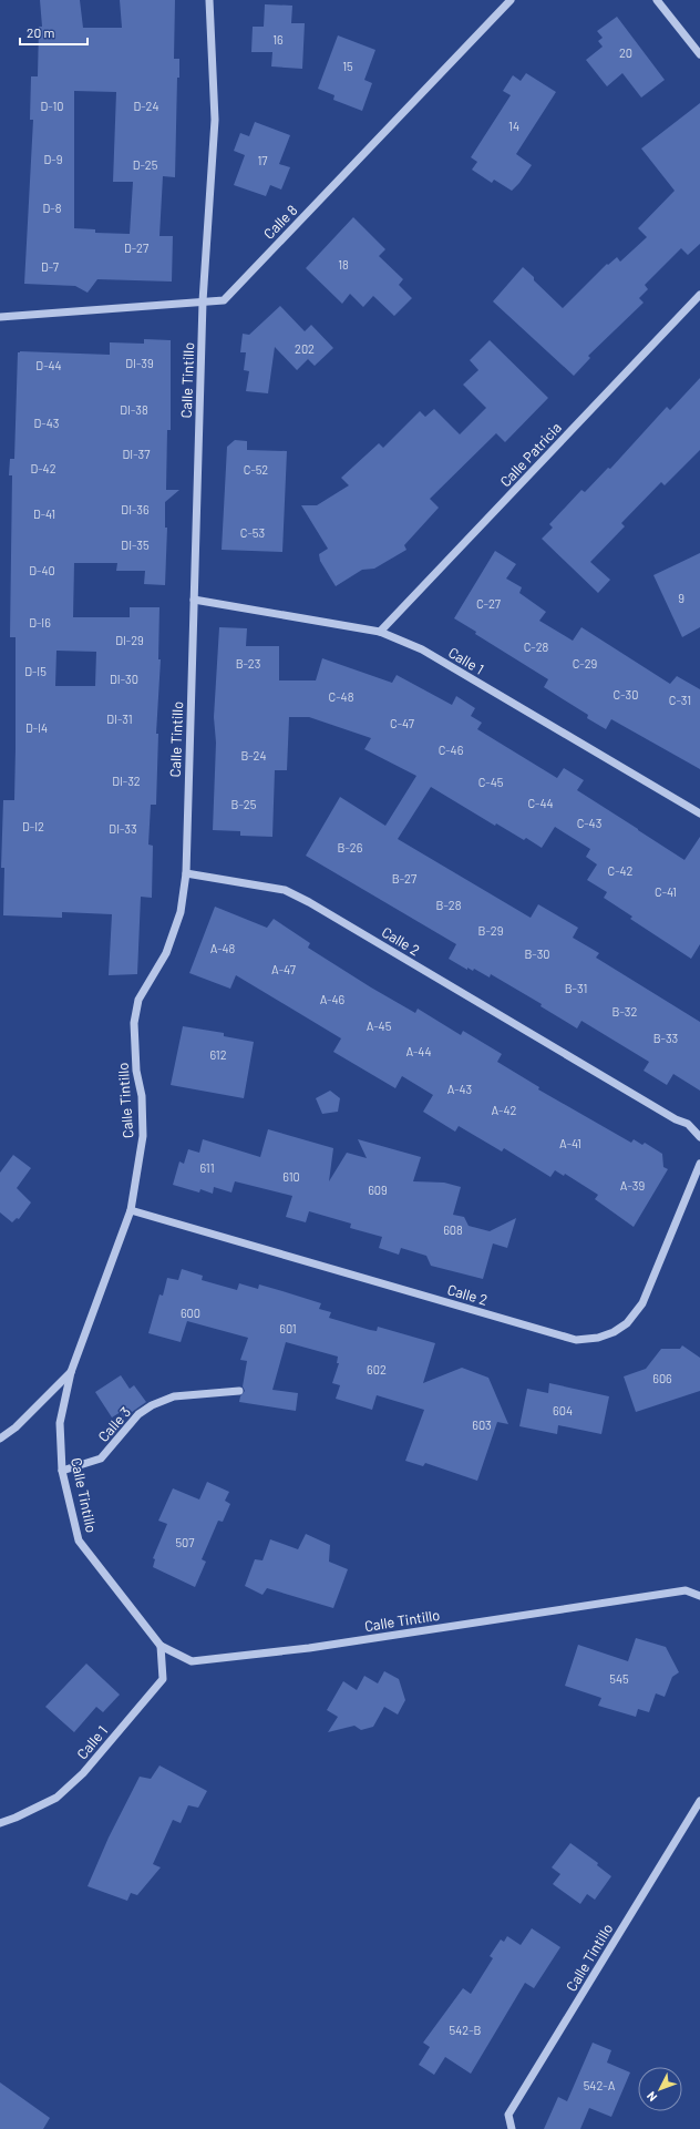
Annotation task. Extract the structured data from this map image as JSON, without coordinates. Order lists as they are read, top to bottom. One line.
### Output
{"streets":{"street":["Calle 8","Calle Tintillo","Calle Patricia","Calle 1","Calle 2","Calle 3"]},"crossings":[["Calle 8","Calle Tintillo"],["Calle Tintillo","Calle 1"],["Calle Tintillo","Calle 2"],["Calle Tintillo","Calle 3"],["Calle Patricia","Calle 1"]],"house_numbers":["16","20","15","D-10","D-24","14","D-9","17","D-25","D-8","D-27","18","D-7","202","DI-39","D-44","DI-38","D-43","DI-37","D-42","C-52","DI-36","D-41","C-53","DI-35","D-40","9","C-27","D-I6","DI-29","C-28","B-23","C-29","D-I5","DI-30","C-30","C-48","C-31","DI-31","C-47","D-I4","C-46","B-24","DI-32","C-45","C-44","B-25","C-43","D-I2","DI-33","B-26","C-42","B-27","C-41","B-28","B-29","A-48","B-30","A-47","B-31","A-46","B-32","A-45","B-33","A-44","612","A-43","A-42","A-41","611","610","A-39","609","608","600","601","602","606","604","603","507","545","542-B","542-A"],"scale_bar":"20 m","north":"bottom left"}
